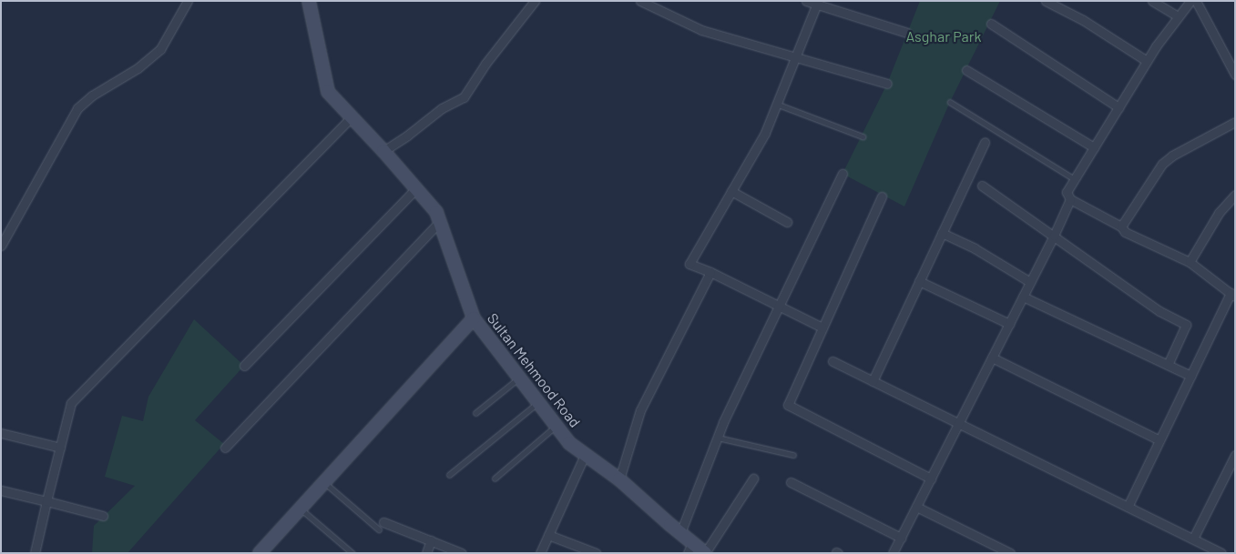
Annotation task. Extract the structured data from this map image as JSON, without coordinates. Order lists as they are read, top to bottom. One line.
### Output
{"streets":{"street":["Sultan Mehmood Road"]},"parks":["Asghar Park"]}
